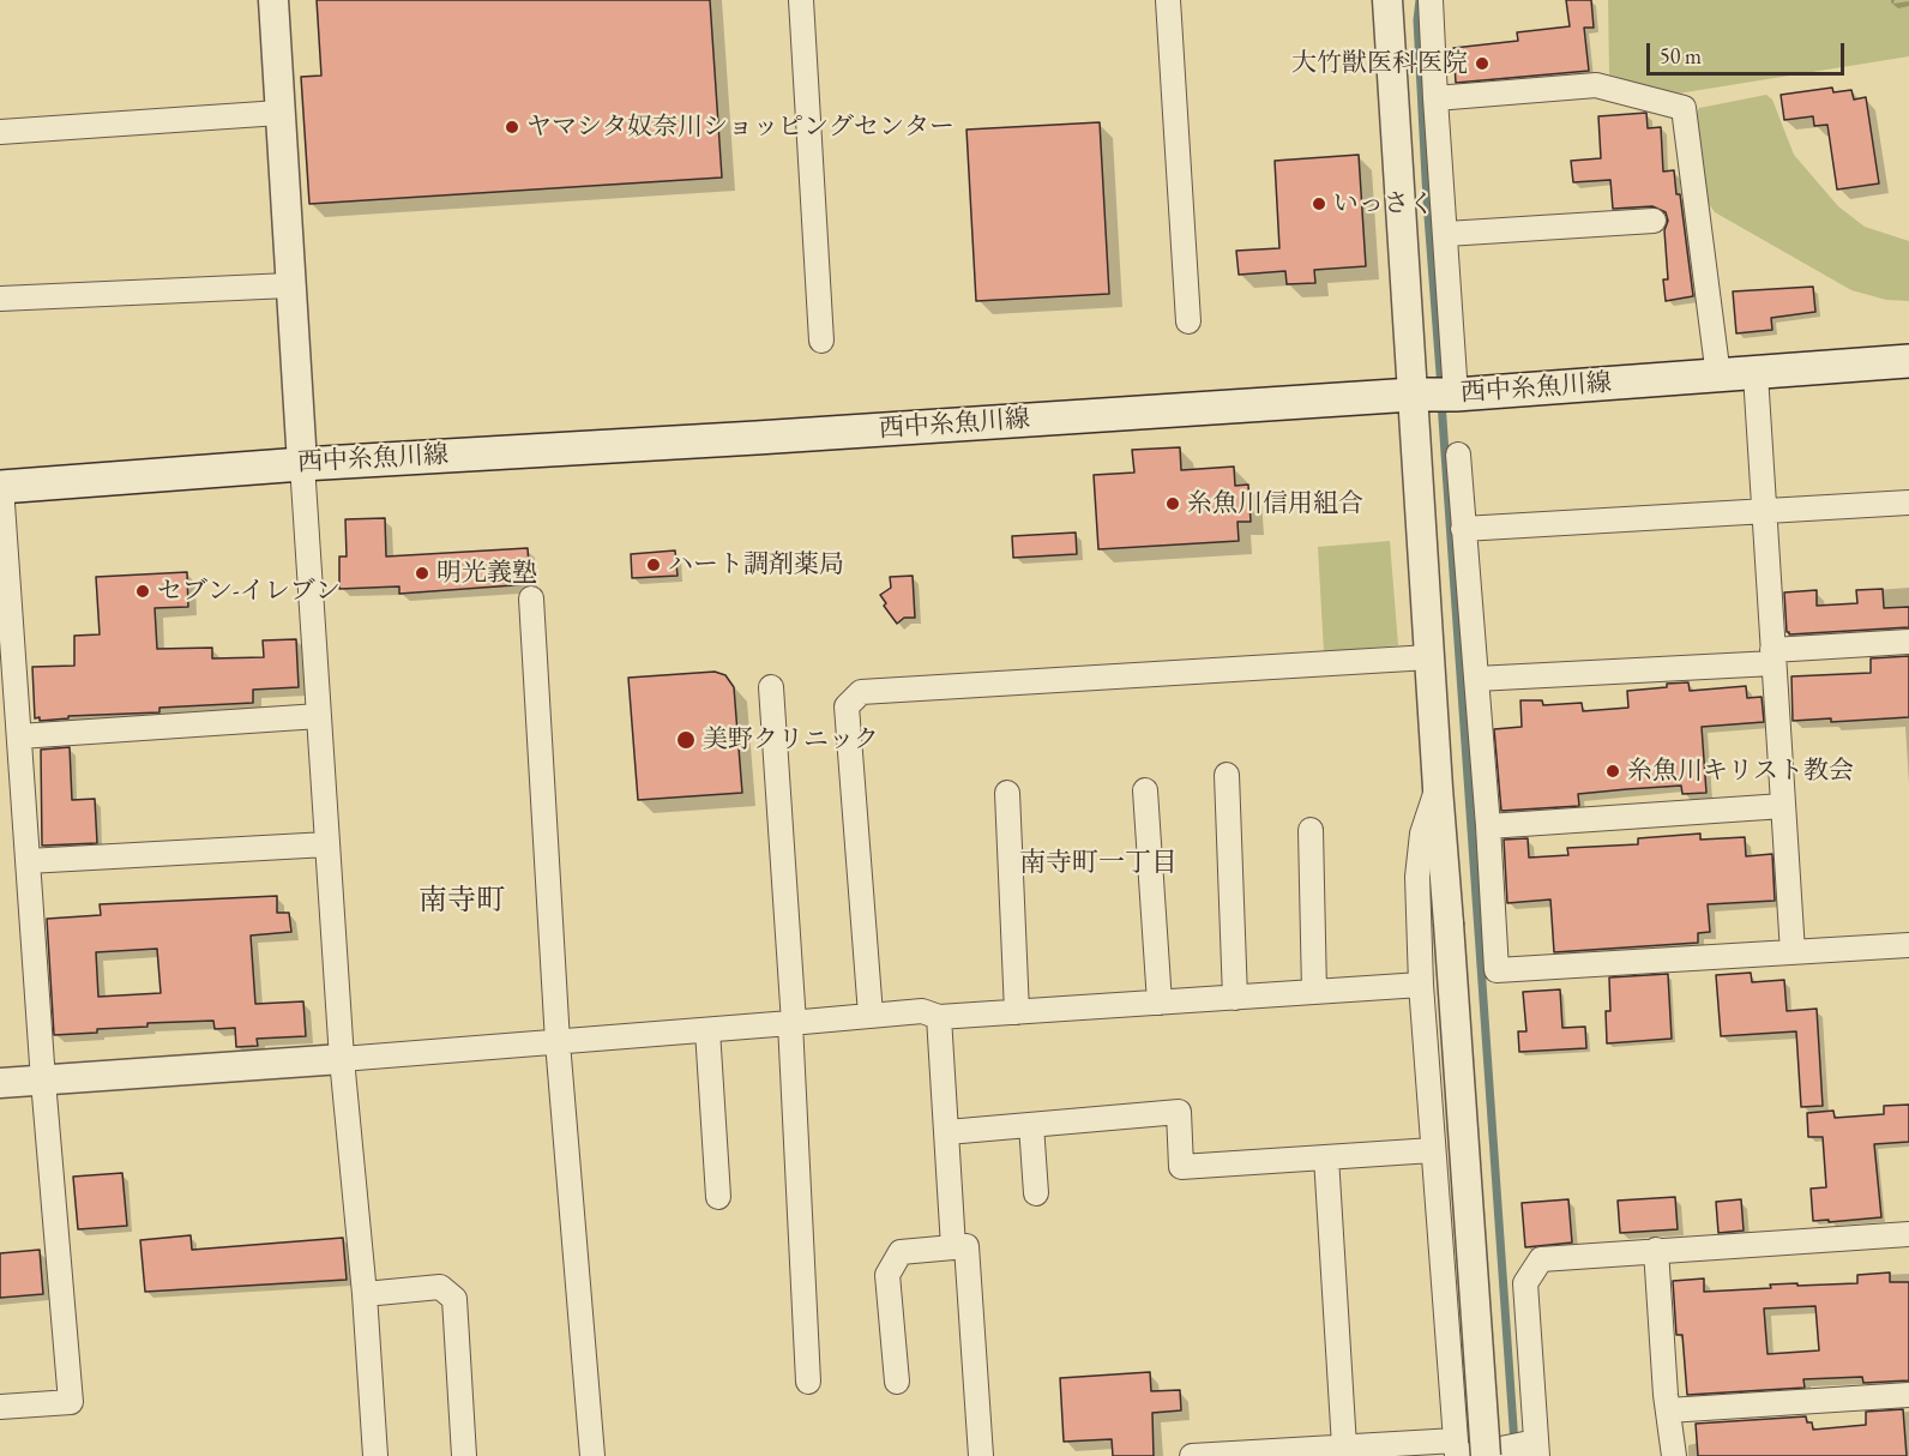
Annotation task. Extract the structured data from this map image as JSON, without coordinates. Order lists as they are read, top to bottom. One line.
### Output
{"streets":{"main road":["西中糸魚川線"]},"districts":["南寺町一丁目","南寺町"],"places":["大竹獣医科医院","ヤマシタ奴奈川ショッピングセンター","いっさく","糸魚川信用組合","ハート調剤薬局","明光義塾","セブン-イレブン","美野クリニック","糸魚川キリスト教会"],"scale_bar":"50 m"}
